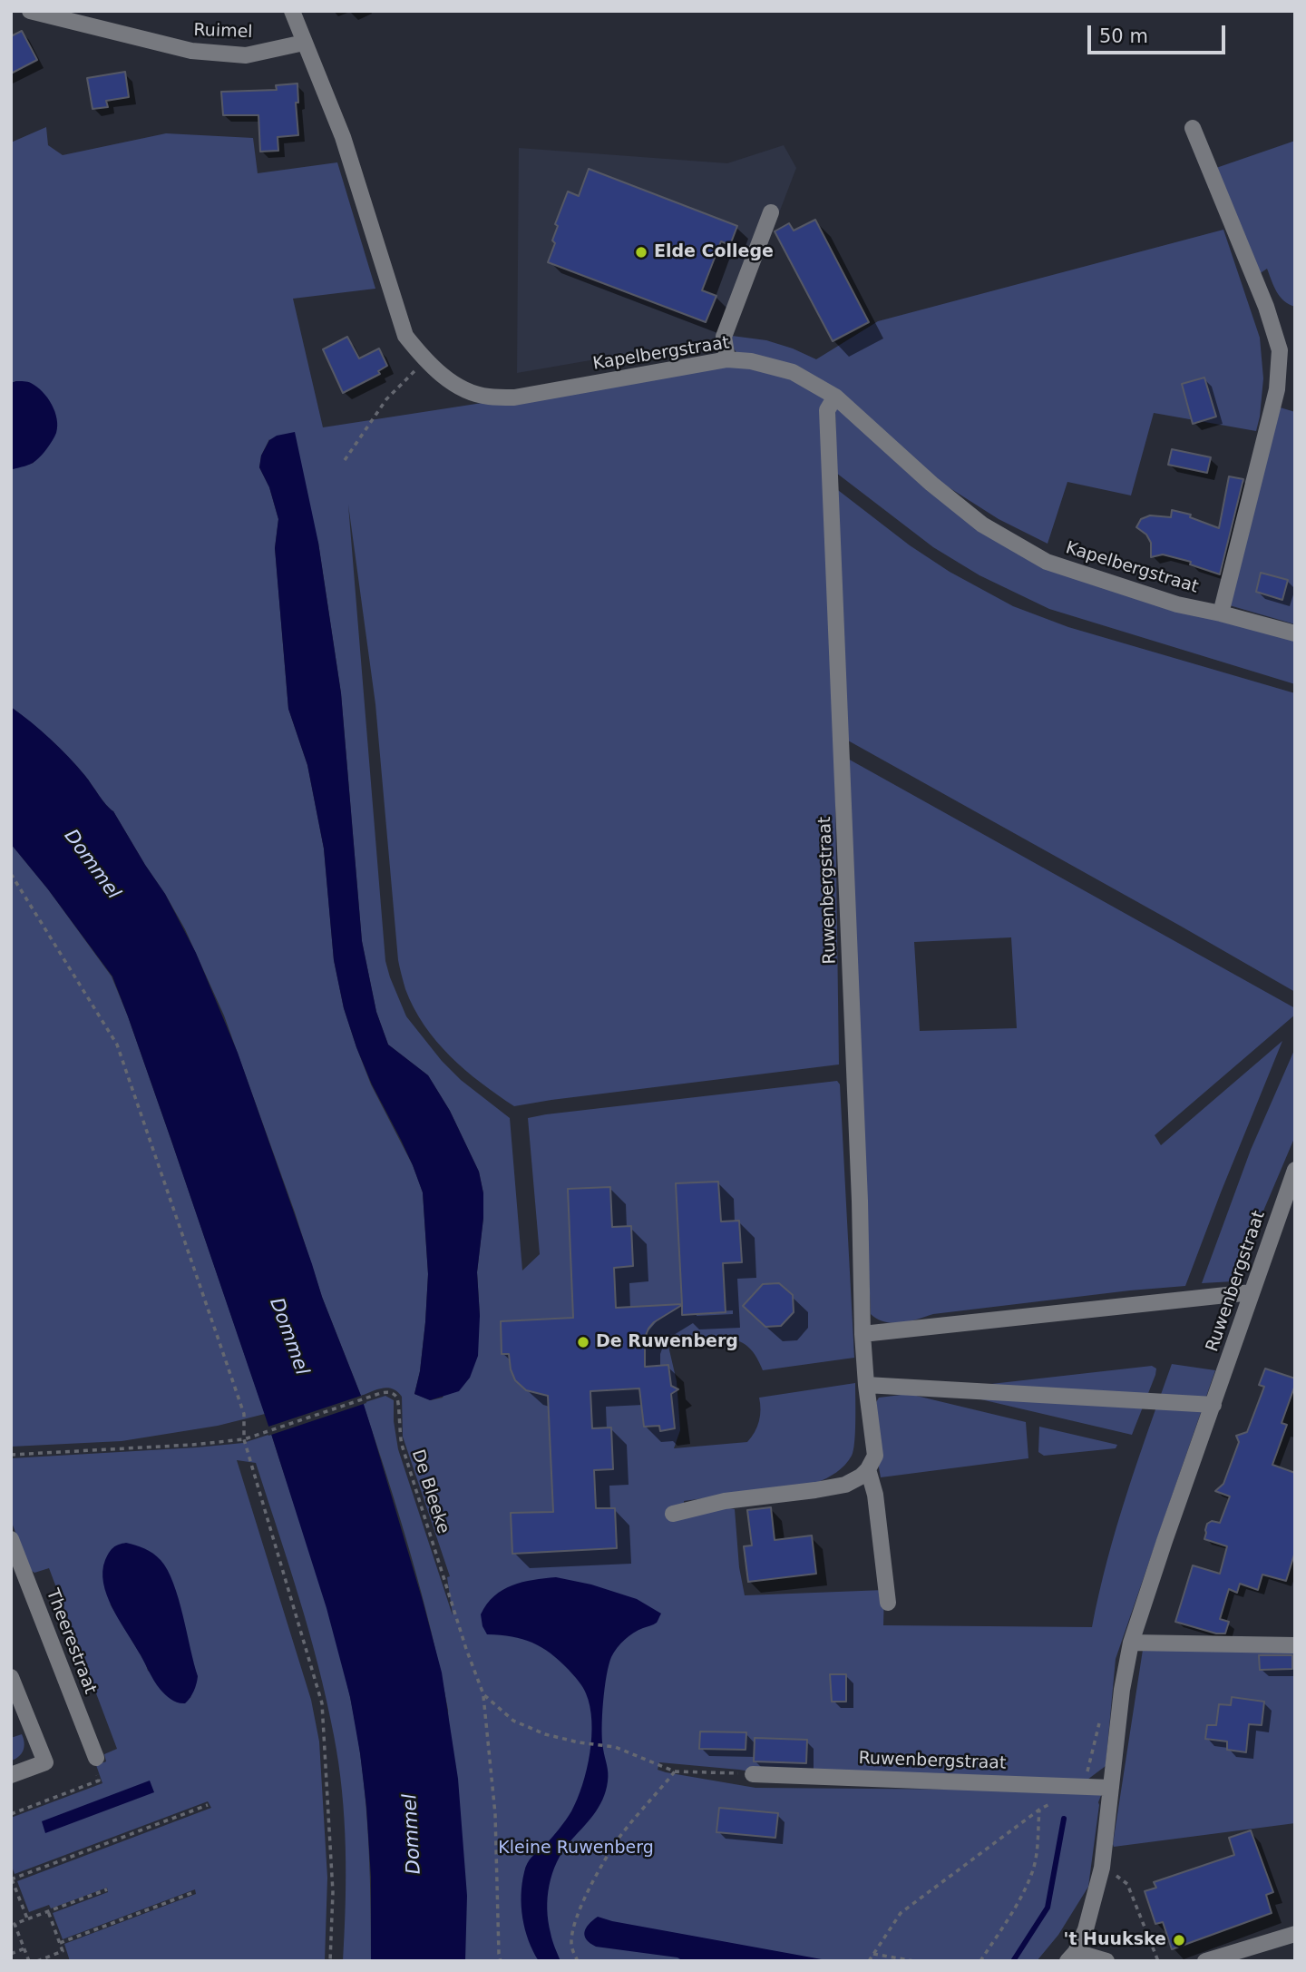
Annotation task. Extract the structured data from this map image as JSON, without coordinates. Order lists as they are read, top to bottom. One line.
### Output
{"streets":{"street":["Ruimel","Kapelbergstraat","Ruwenbergstraat","Theerestraat"],"path":["De Bleeke"]},"crossings":[["Ruimel","Kapelbergstraat"],["Kapelbergstraat","Ruwenbergstraat"],["Ruwenbergstraat","De Bleeke"]],"water":["Dommel"],"parks":["Kleine Ruwenberg"],"places":["Elde College","De Ruwenberg","'t Huukske"],"scale_bar":"50 m"}
